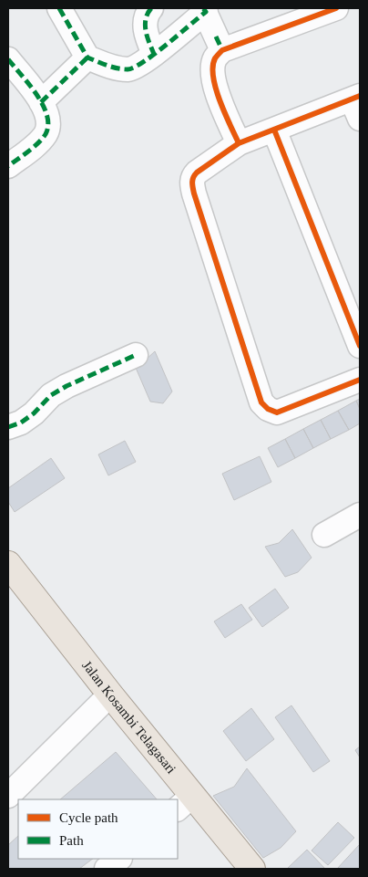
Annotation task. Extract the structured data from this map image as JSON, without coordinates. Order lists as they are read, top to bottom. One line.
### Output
{"streets":{"main road":["Jalan Kosambi Telagasari"]},"legend":["Cycle path","Path"]}
